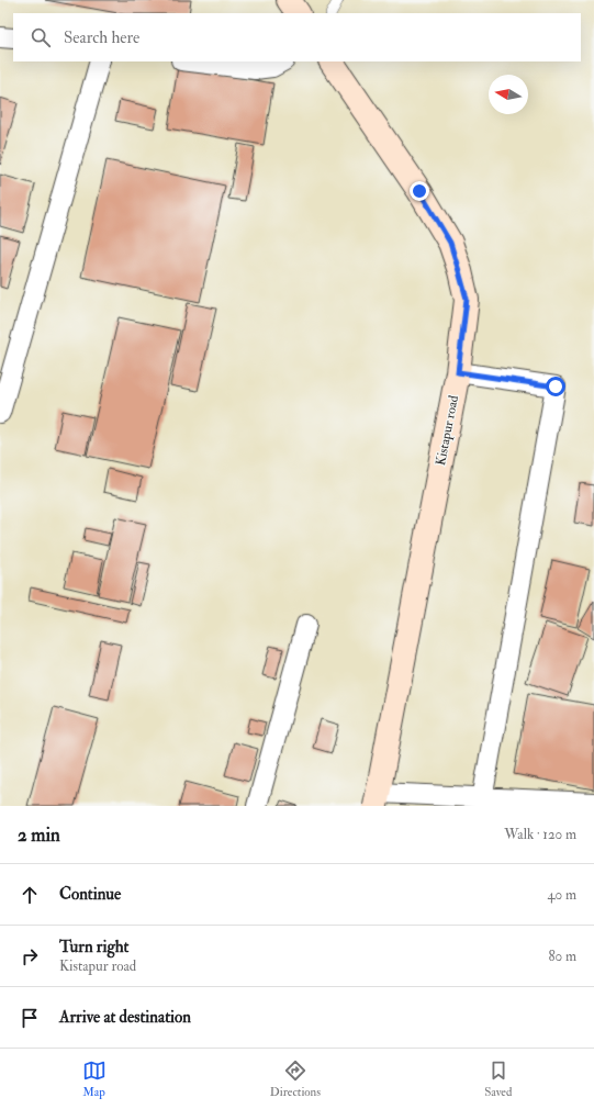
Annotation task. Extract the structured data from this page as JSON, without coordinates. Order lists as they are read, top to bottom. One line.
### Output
{"streets":{"main road":["Kistapur road"]},"north":"left","page":{"search":"Search here","heading":["2 min","Walk · 120 m"],"list":[["Continue","40 m"],["Turn right","Kistapur road","80 m"],"Arrive at destination"],"nav":["Map","Directions","Saved"]}}
